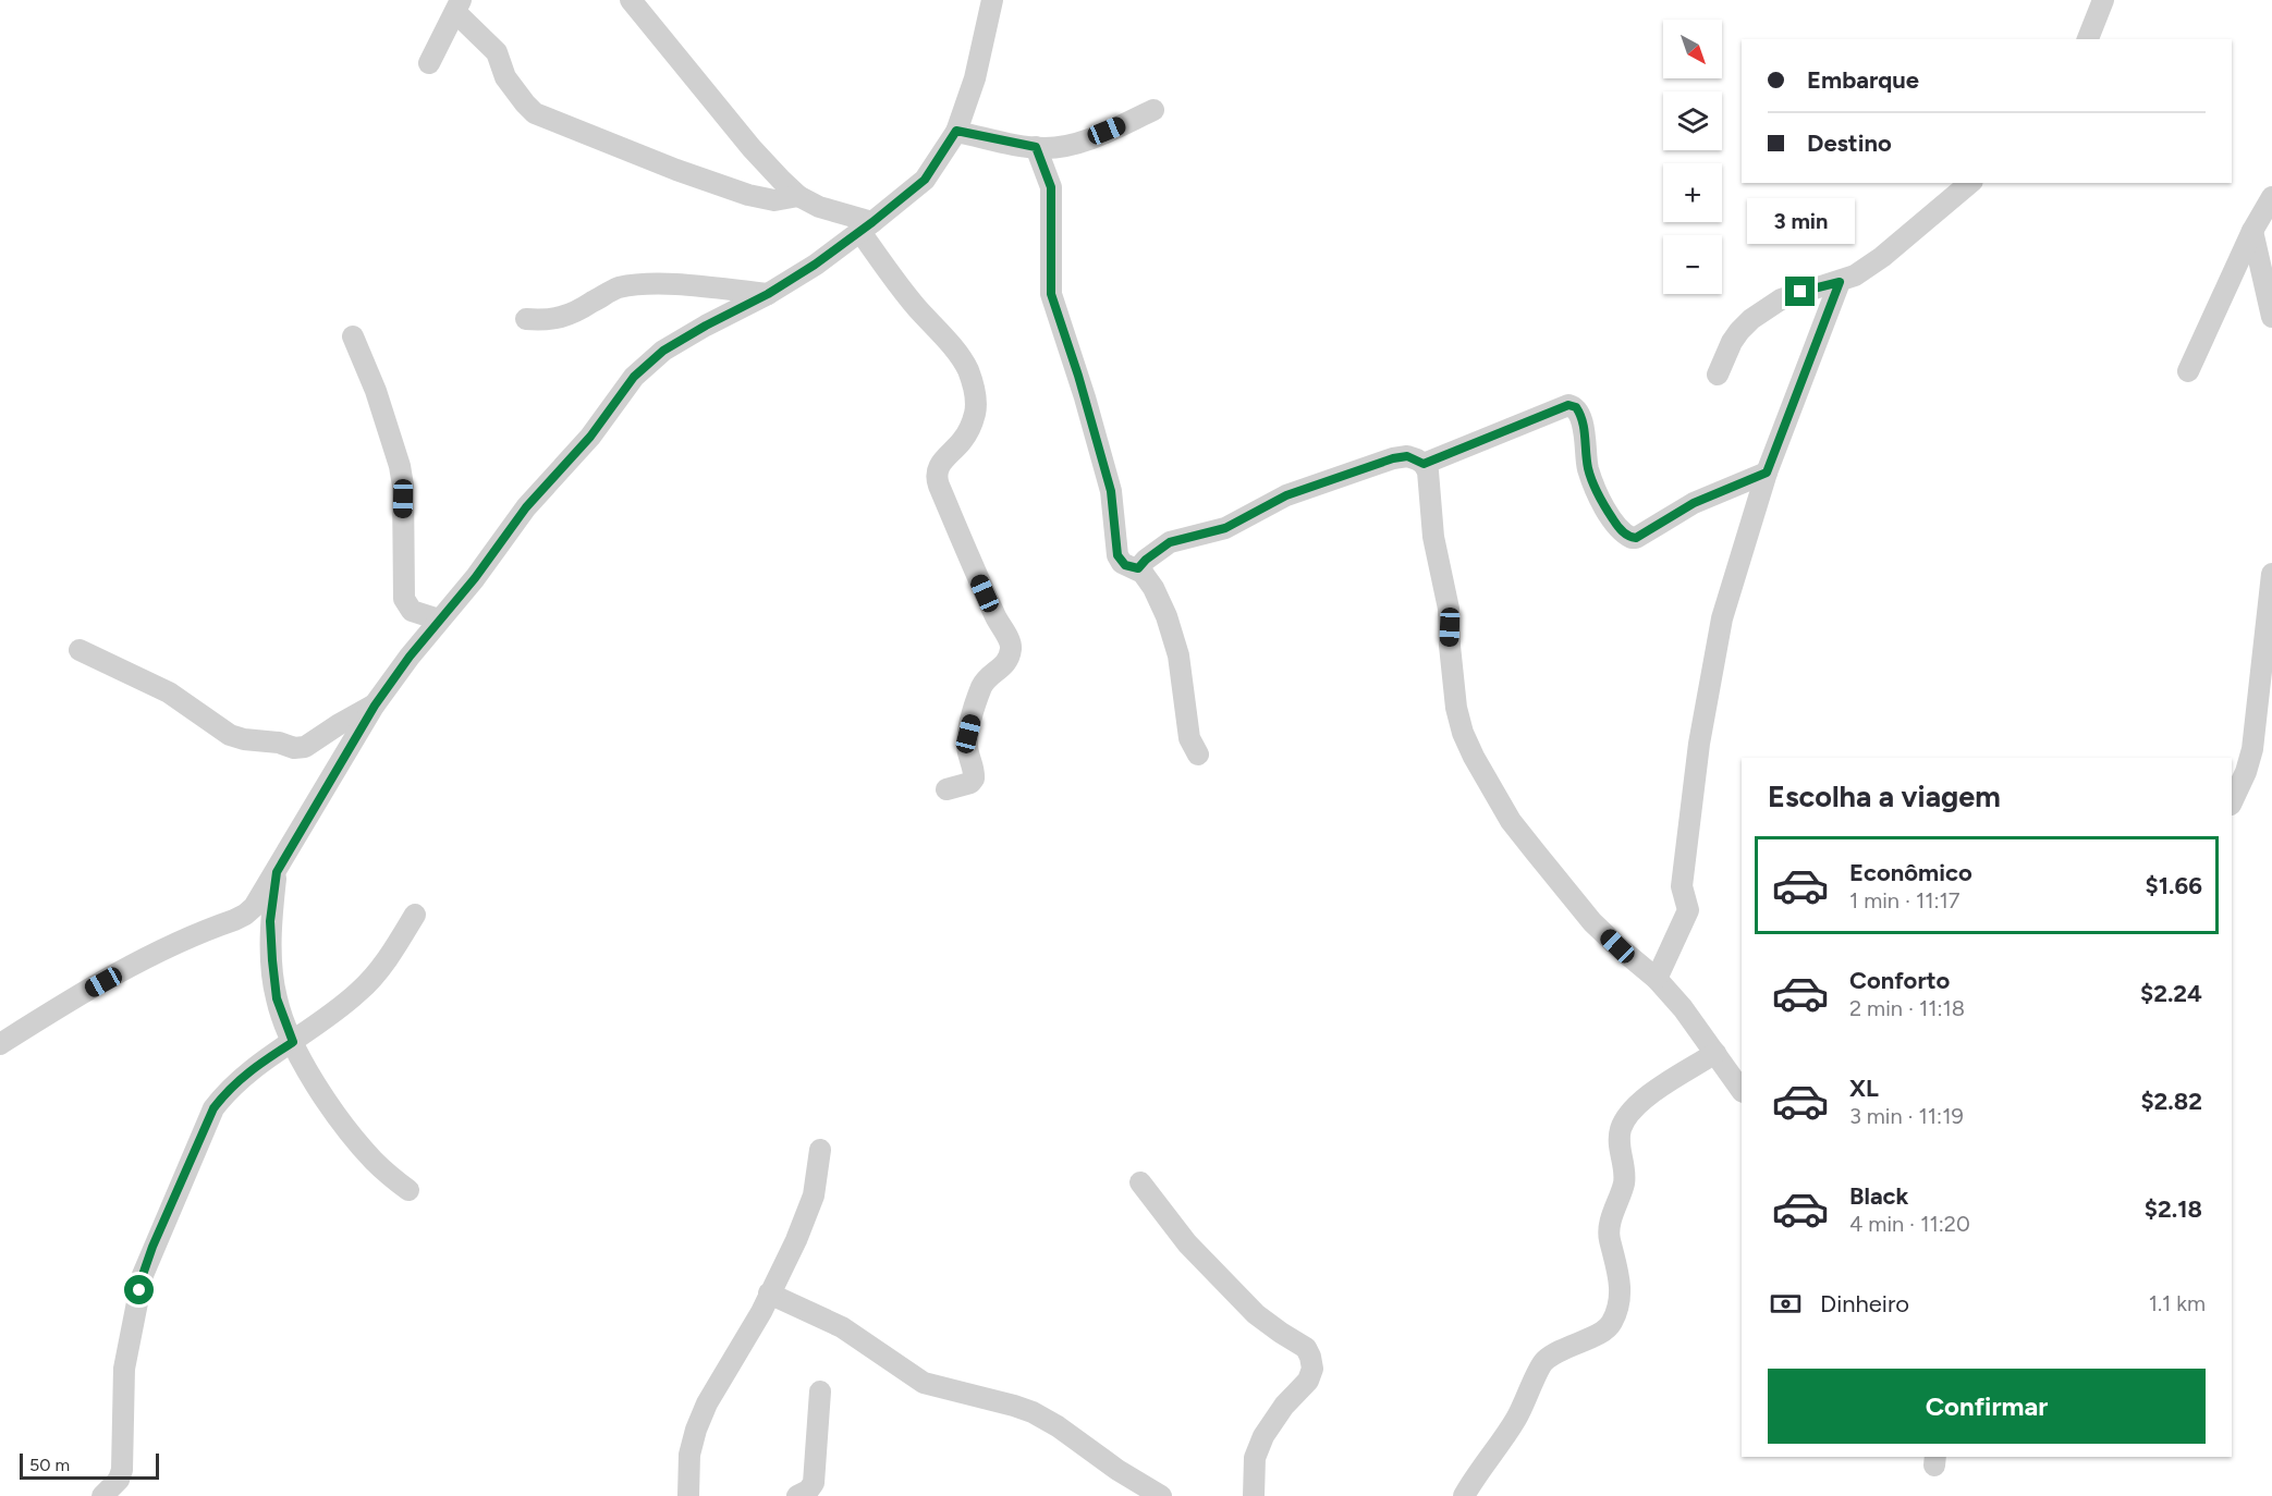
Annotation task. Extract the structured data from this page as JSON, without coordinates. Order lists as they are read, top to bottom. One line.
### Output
{"scale_bar":"50 m","north":"bottom right","page":{"map_buttons":["+","−"],"banner":["Embarque","Destino"],"bubble":"3 min","heading":"Escolha a viagem","list":[{"name":"Econômico","note":"1 min · 11:17","value":"$1.66"},{"name":"Conforto","note":"2 min · 11:18","value":"$2.24"},{"name":"XL","note":"3 min · 11:19","value":"$2.82"},{"name":"Black","note":"4 min · 11:20","value":"$2.18"}],"pay":["Dinheiro","1.1 km"],"buttons":"Confirmar","scale":"50 m"}}
